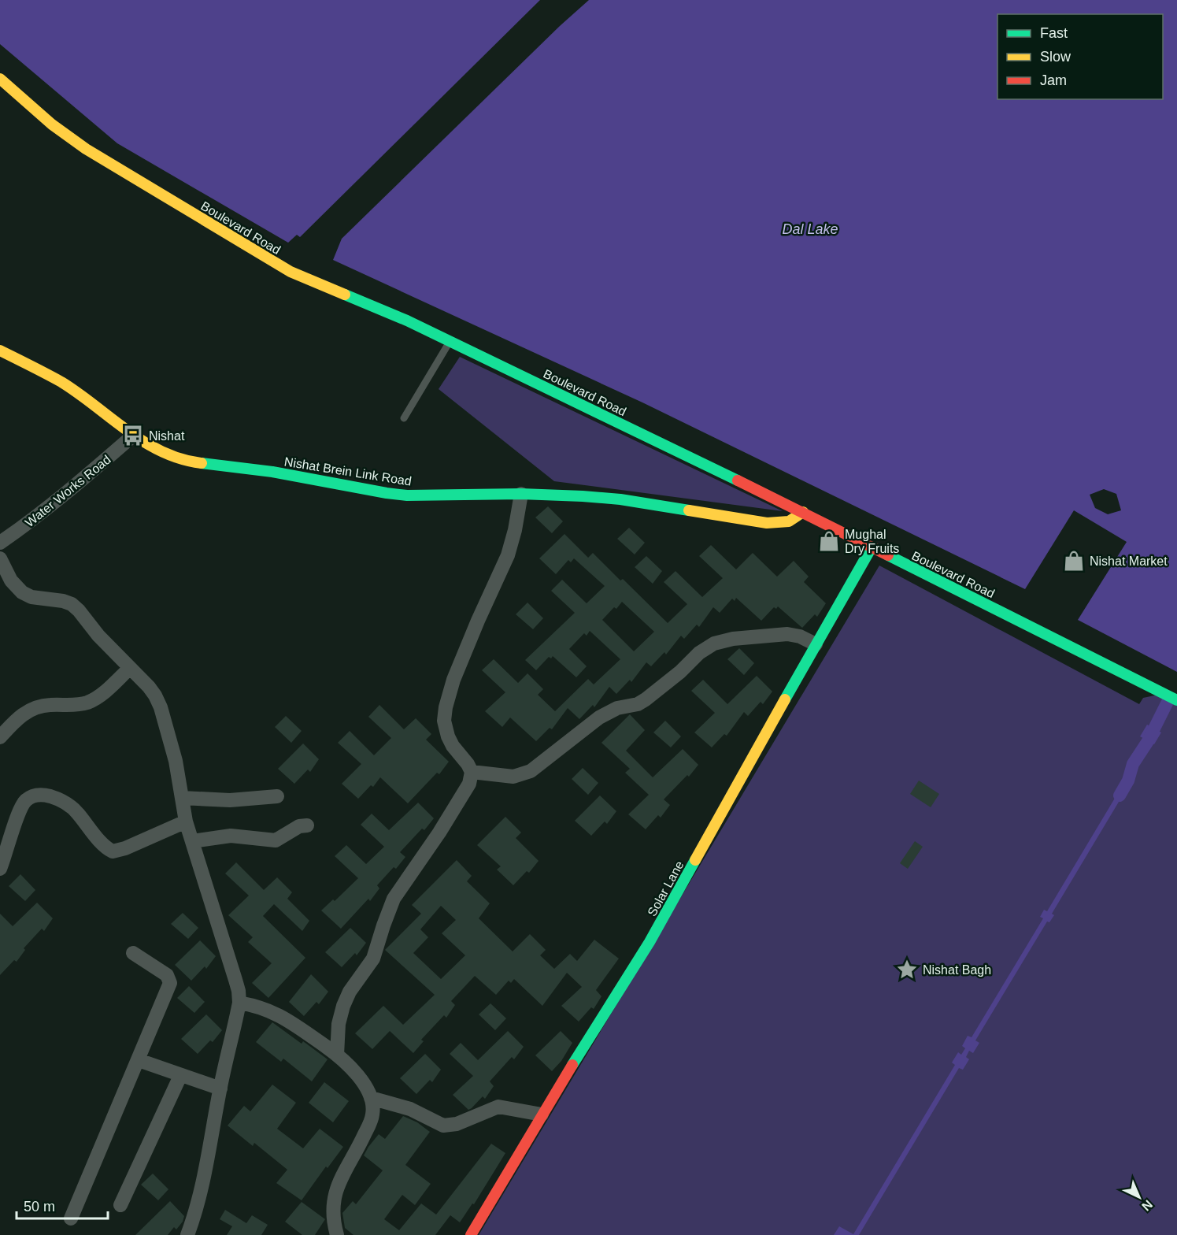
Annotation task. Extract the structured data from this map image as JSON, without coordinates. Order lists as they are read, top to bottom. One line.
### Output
{"streets":{"street":["Boulevard Road","Nishat Brein Link Road","Water Works Road","Solar Lane"]},"crossings":[["Boulevard Road","Nishat Brein Link Road"],["Boulevard Road","Solar Lane"],["Nishat Brein Link Road","Water Works Road"]],"water":["Dal Lake"],"places":{"bus stop":["Nishat"],"shop":["Mughal Dry Fruits","Nishat Market"],"place":["Nishat Bagh"]},"legend":["Fast","Slow","Jam"],"scale_bar":"50 m","north":"bottom right"}
